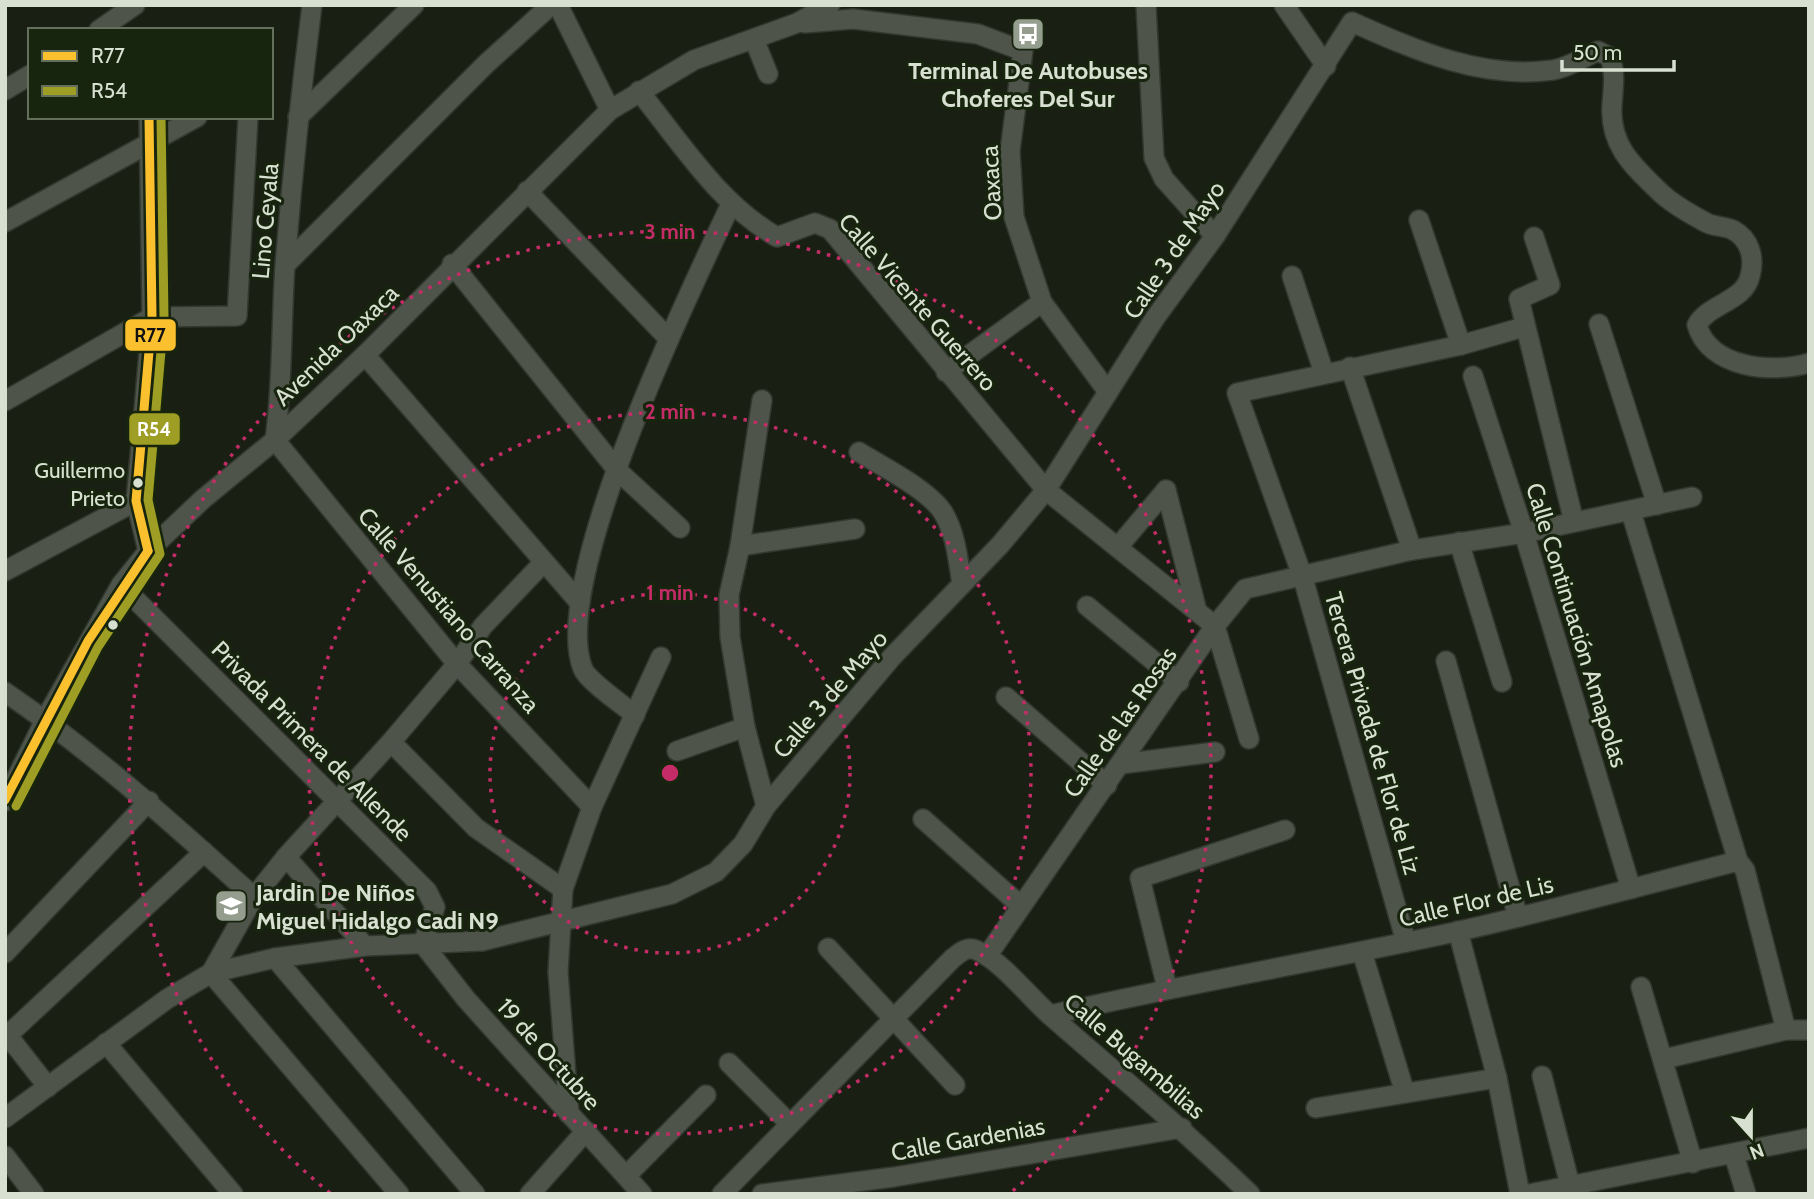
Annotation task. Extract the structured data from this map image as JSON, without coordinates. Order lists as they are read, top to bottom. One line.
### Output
{"streets":{"street":["Oaxaca","Lino Ceyala","Calle 3 de Mayo","Calle Vicente Guerrero","Avenida Oaxaca","Calle Venustiano Carranza","Calle Continuación Amapolas","Calle de las Rosas","Tercera Privada de Flor de Liz","Privada Primera de Allende","Calle Flor de Lis","19 de Octubre","Calle Bugambilias","Calle Gardenias"]},"crossings":[["Oaxaca","Calle 3 de Mayo"],["Oaxaca","Avenida Oaxaca"],["Lino Ceyala","Avenida Oaxaca"],["Lino Ceyala","Calle Venustiano Carranza"],["Calle 3 de Mayo","Calle Vicente Guerrero"],["Calle 3 de Mayo","Privada Primera de Allende"],["Calle 3 de Mayo","19 de Octubre"],["Calle Vicente Guerrero","Calle de las Rosas"],["Avenida Oaxaca","Calle Venustiano Carranza"],["Avenida Oaxaca","Privada Primera de Allende"],["Calle Continuación Amapolas","Calle de las Rosas"],["Calle Continuación Amapolas","Calle Flor de Lis"],["Calle de las Rosas","Tercera Privada de Flor de Liz"],["Calle de las Rosas","Calle Bugambilias"],["Tercera Privada de Flor de Liz","Calle Flor de Lis"],["Privada Primera de Allende","19 de Octubre"],["Calle Flor de Lis","Calle Bugambilias"],["Calle Bugambilias","Calle Gardenias"]],"places":{"bus stop":["Terminal De Autobuses Choferes Del Sur"],"other":["Guillermo Prieto"],"school or university":["Jardin De Niños Miguel Hidalgo Cadi N9"]},"lines":["transit line R77","transit line R54"],"legend":["R77","R54"],"scale_bar":"50 m","north":"bottom","rings":["3 min","2 min","1 min"]}
